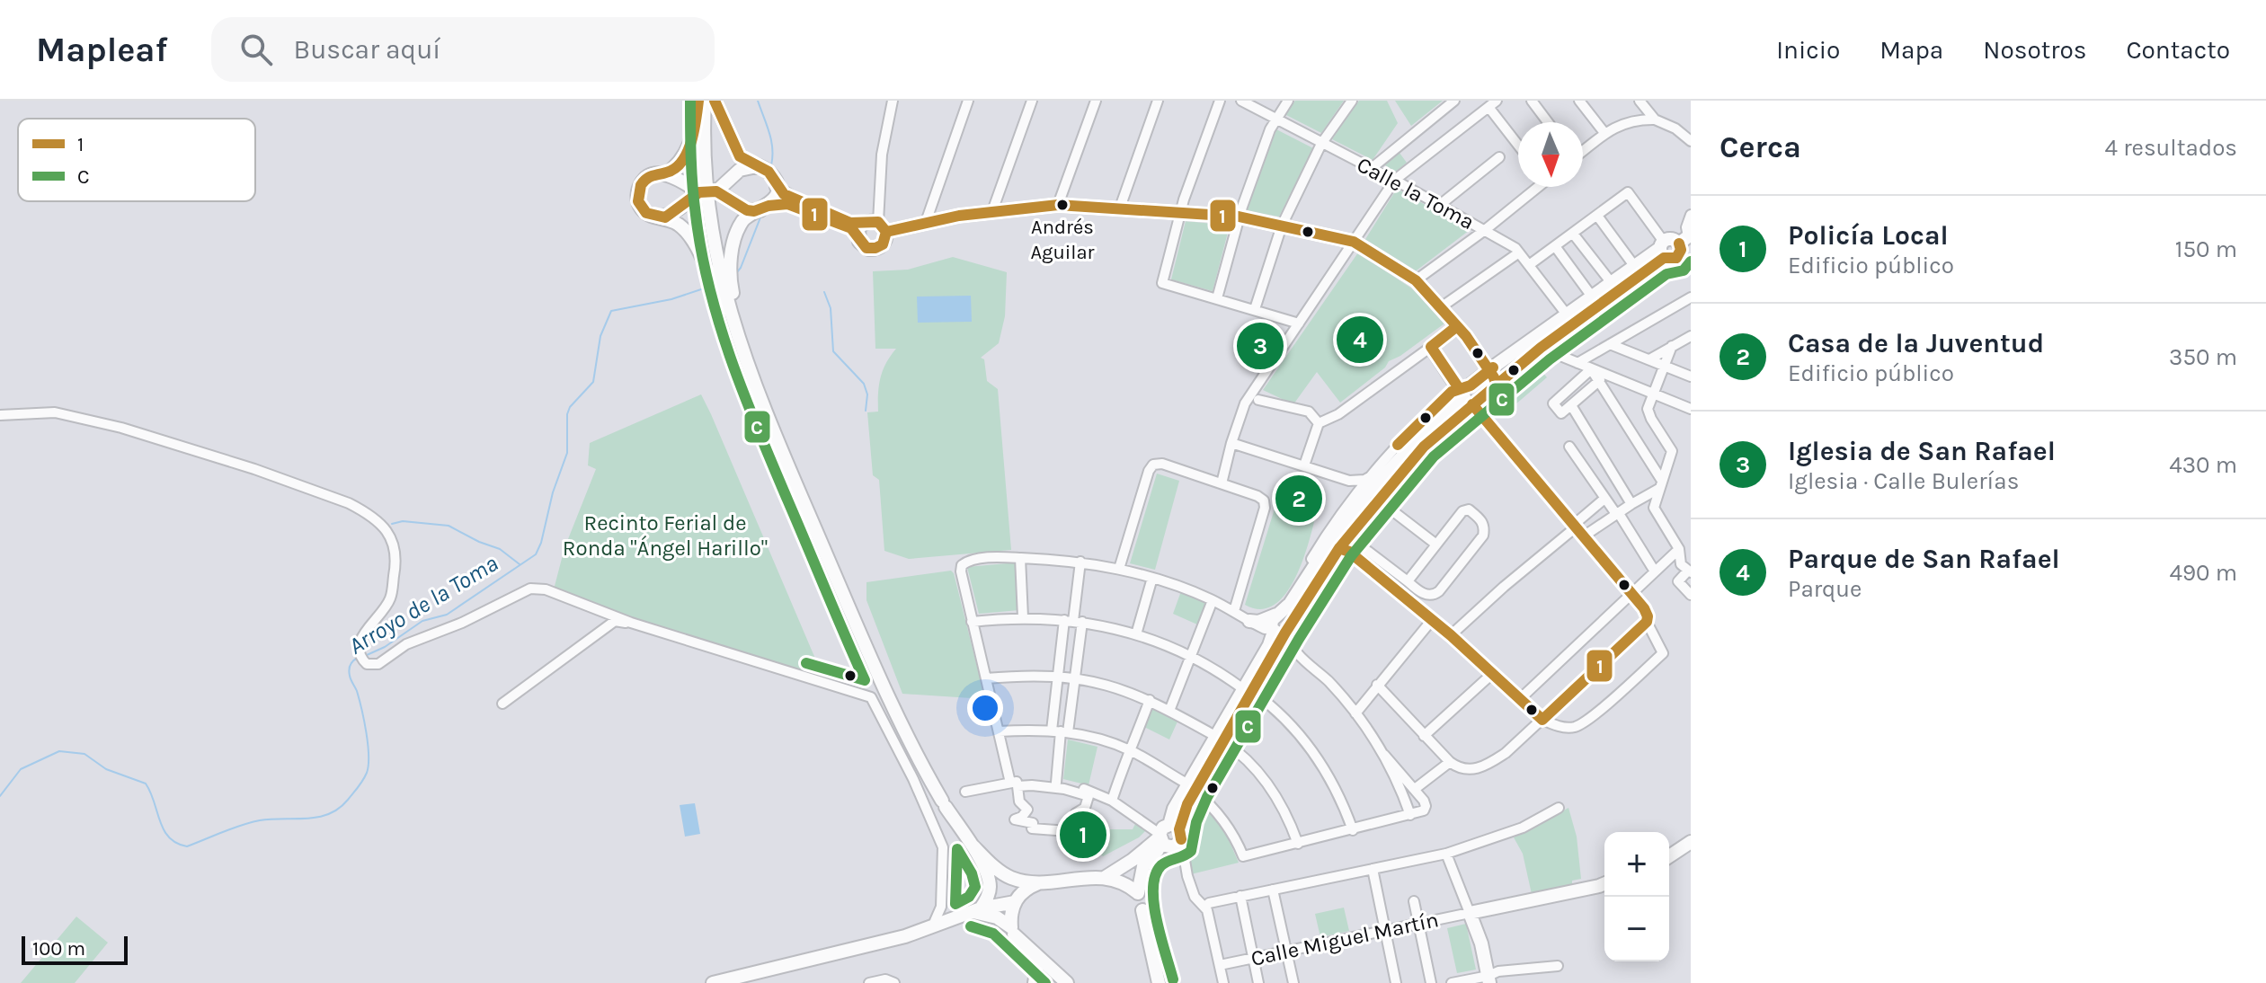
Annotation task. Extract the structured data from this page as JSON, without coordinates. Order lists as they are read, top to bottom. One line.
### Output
{"streets":{"street":["Calle la Toma","Calle Miguel Martín"]},"water":["Arroyo de la Toma"],"parks":["Recinto Ferial de Ronda \"Ángel Harillo\""],"places":["Andrés Aguilar"],"lines":["transit line 1","transit line C"],"legend":["1","C"],"scale_bar":"100 m","north":"bottom","page":{"header":"Mapleaf","search":"Buscar aquí","nav":["Inicio","Mapa","Nosotros","Contacto"],"heading":["Cerca","4 resultados"],"list":[{"mark":"1","name":"Policía Local","note":"Edificio público","value":"150 m"},{"mark":"2","name":"Casa de la Juventud","note":"Edificio público","value":"350 m"},{"mark":"3","name":"Iglesia de San Rafael","note":"Iglesia · Calle Bulerías","value":"430 m"},{"mark":"4","name":"Parque de San Rafael","note":"Parque","value":"490 m"}],"pins":["4","3","2","1"],"map_buttons":["+","−"],"scale":"100 m"}}
